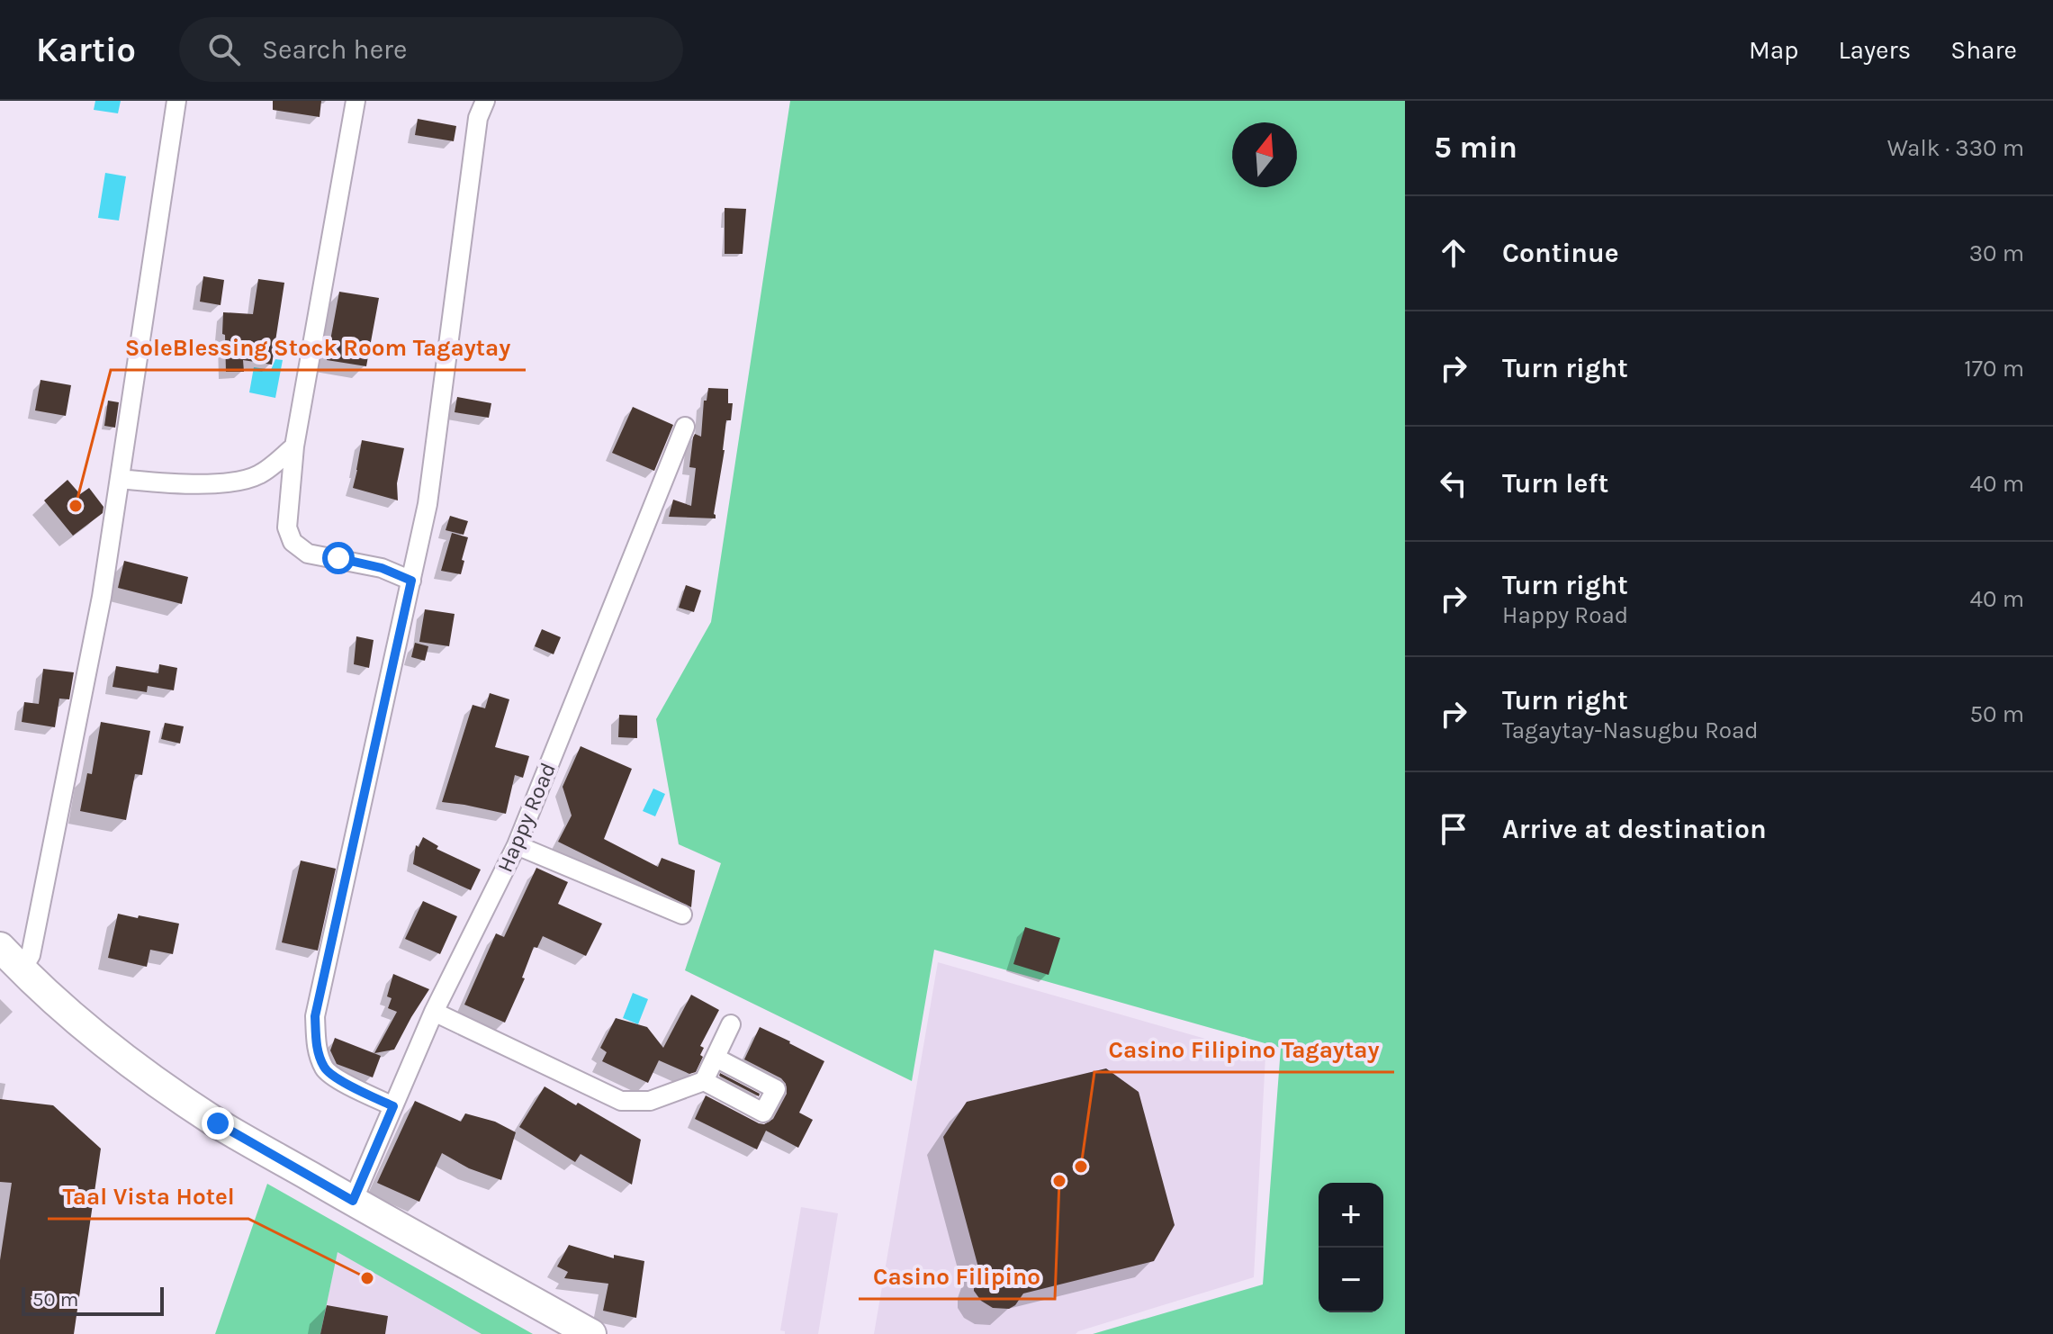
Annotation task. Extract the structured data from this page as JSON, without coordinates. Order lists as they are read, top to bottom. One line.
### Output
{"streets":{"street":["Happy Road"]},"places":["SoleBlessing Stock Room Tagaytay","Casino Filipino Tagaytay","Casino Filipino","Taal Vista Hotel"],"scale_bar":"50 m","north":"top","page":{"header":"Kartio","search":"Search here","nav":["Map","Layers","Share"],"heading":["5 min","Walk · 330 m"],"list":[["Continue","30 m"],["Turn right","170 m"],["Turn left","40 m"],["Turn right","Happy Road","40 m"],["Turn right","Tagaytay-Nasugbu Road","50 m"],"Arrive at destination"],"map_buttons":["+","−"],"scale":"50 m"}}
